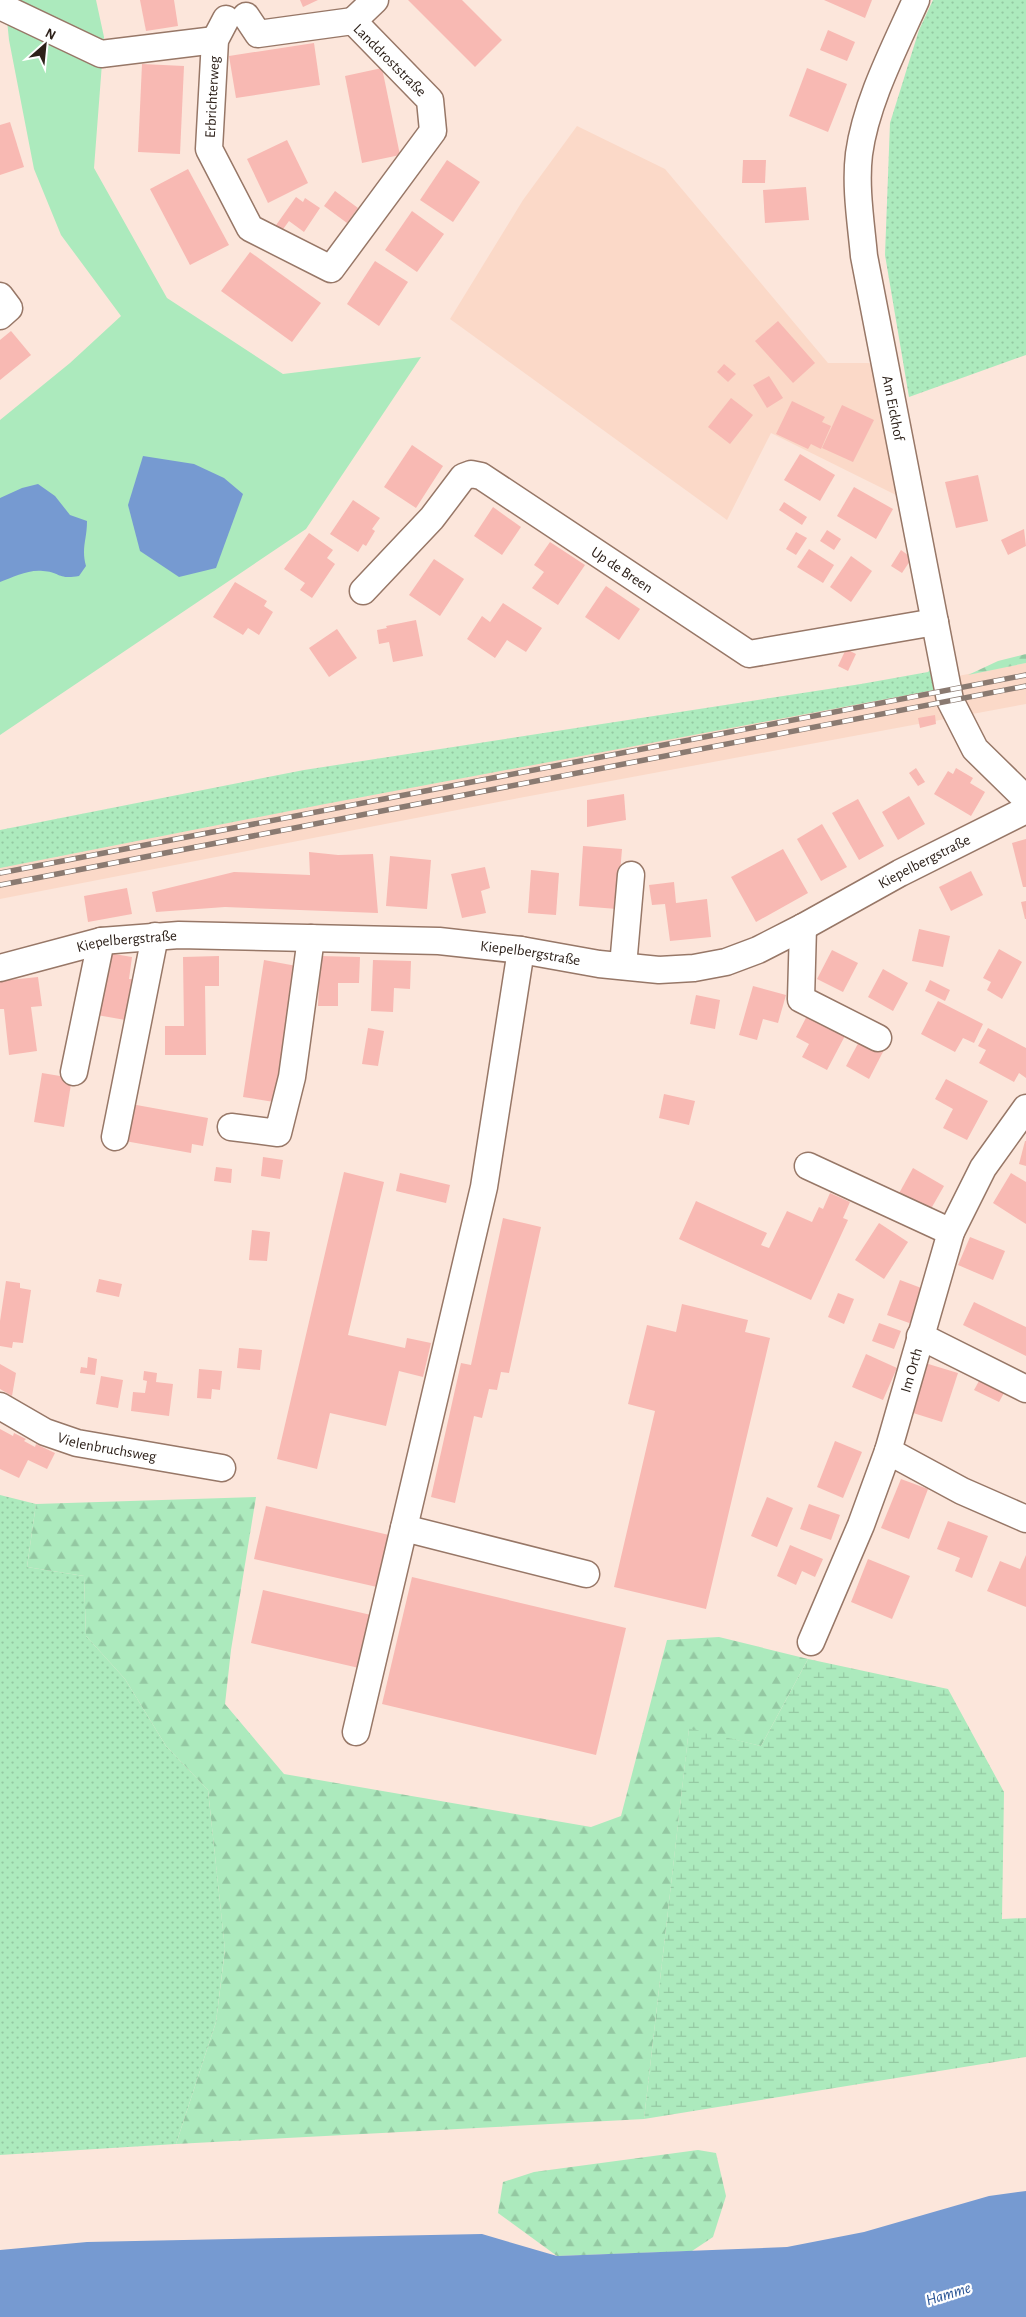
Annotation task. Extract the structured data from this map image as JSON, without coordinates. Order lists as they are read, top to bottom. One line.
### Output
{"streets":{"street":["Landdroststraße","Erbrichterweg","Am Eickhof","Up de Breen","Kiepelbergstraße","Im Orth","Vielenbruchsweg"]},"crossings":[["Landdroststraße","Erbrichterweg"],["Am Eickhof","Up de Breen"]],"water":["Hamme"],"north":"top right"}
